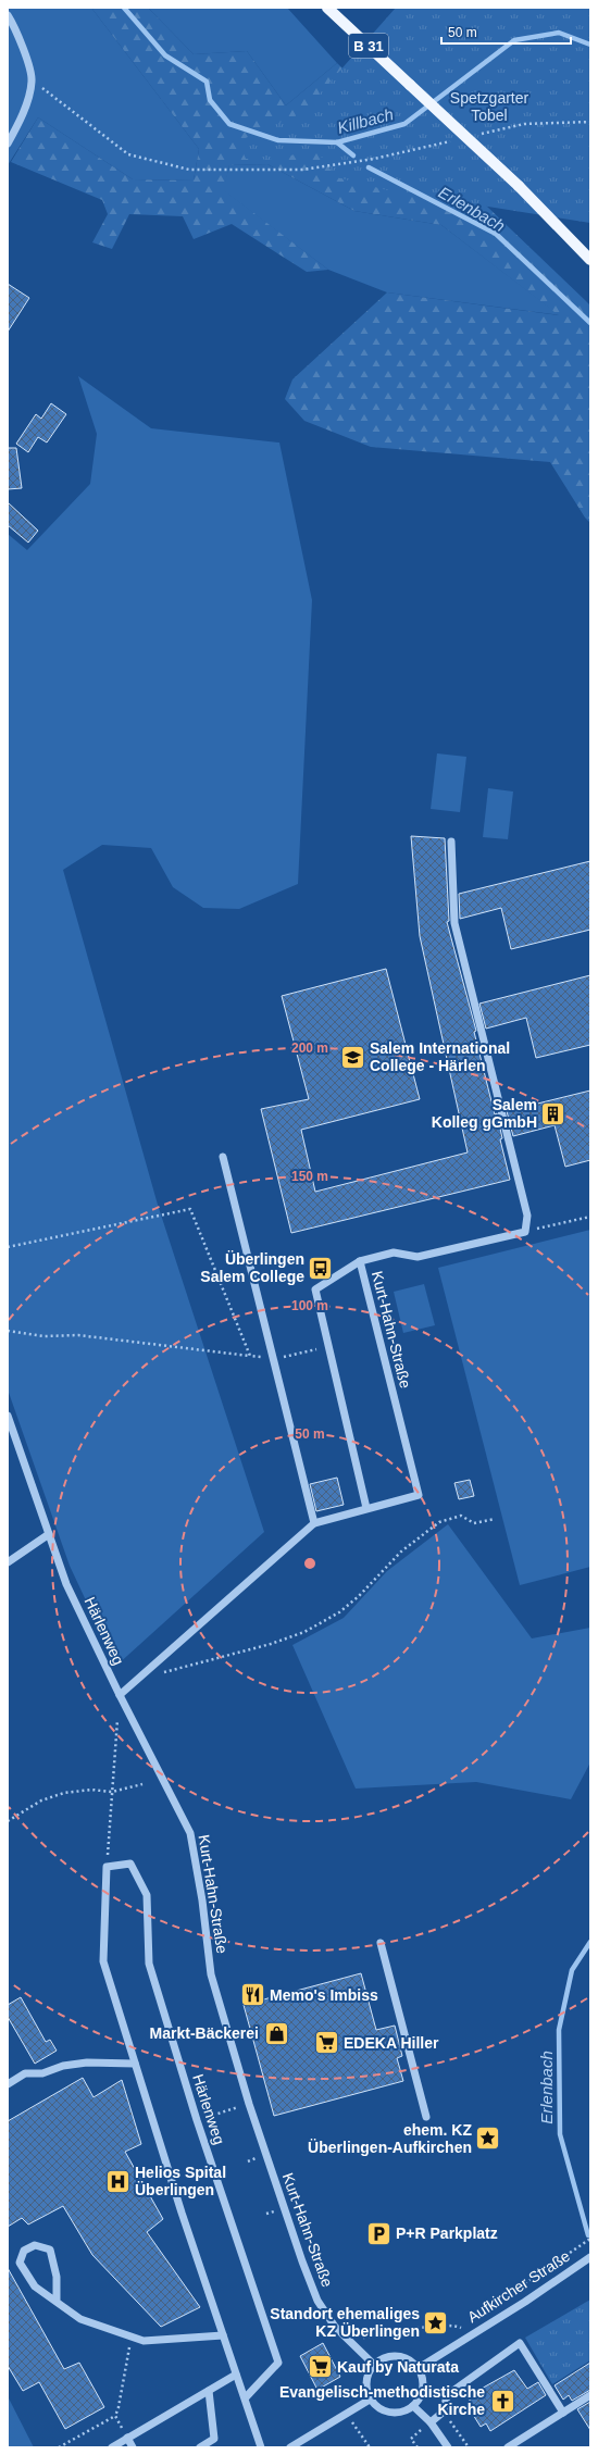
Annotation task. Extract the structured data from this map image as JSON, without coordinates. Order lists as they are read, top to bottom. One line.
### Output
{"streets":{"main road":["B 31"],"street":["Kurt-Hahn-Straße","Härlenweg","Aufkircher Straße"]},"crossings":[["Kurt-Hahn-Straße","Härlenweg"],["Kurt-Hahn-Straße","Aufkircher Straße"]],"water":["Killbach","Erlenbach"],"parks":["Spetzgarter Tobel"],"places":{"school or university":["Salem International College - Härlen"],"building":["Salem Kolleg gGmbH"],"bus stop":["Überlingen Salem College"],"restaurant":["Memo's Imbiss"],"shop":["Markt-Bäckerei"],"supermarket":["EDEKA Hiller","Kauf by Naturata"],"place":["ehem. KZ Überlingen-Aufkirchen","Standort ehemaliges KZ Überlingen"],"hospital":["Helios Spital Überlingen"],"parking":["P+R Parkplatz"],"church":["Evangelisch-methodistische Kirche"]},"scale_bar":"50 m","rings":["200 m","150 m","100 m","50 m"]}
